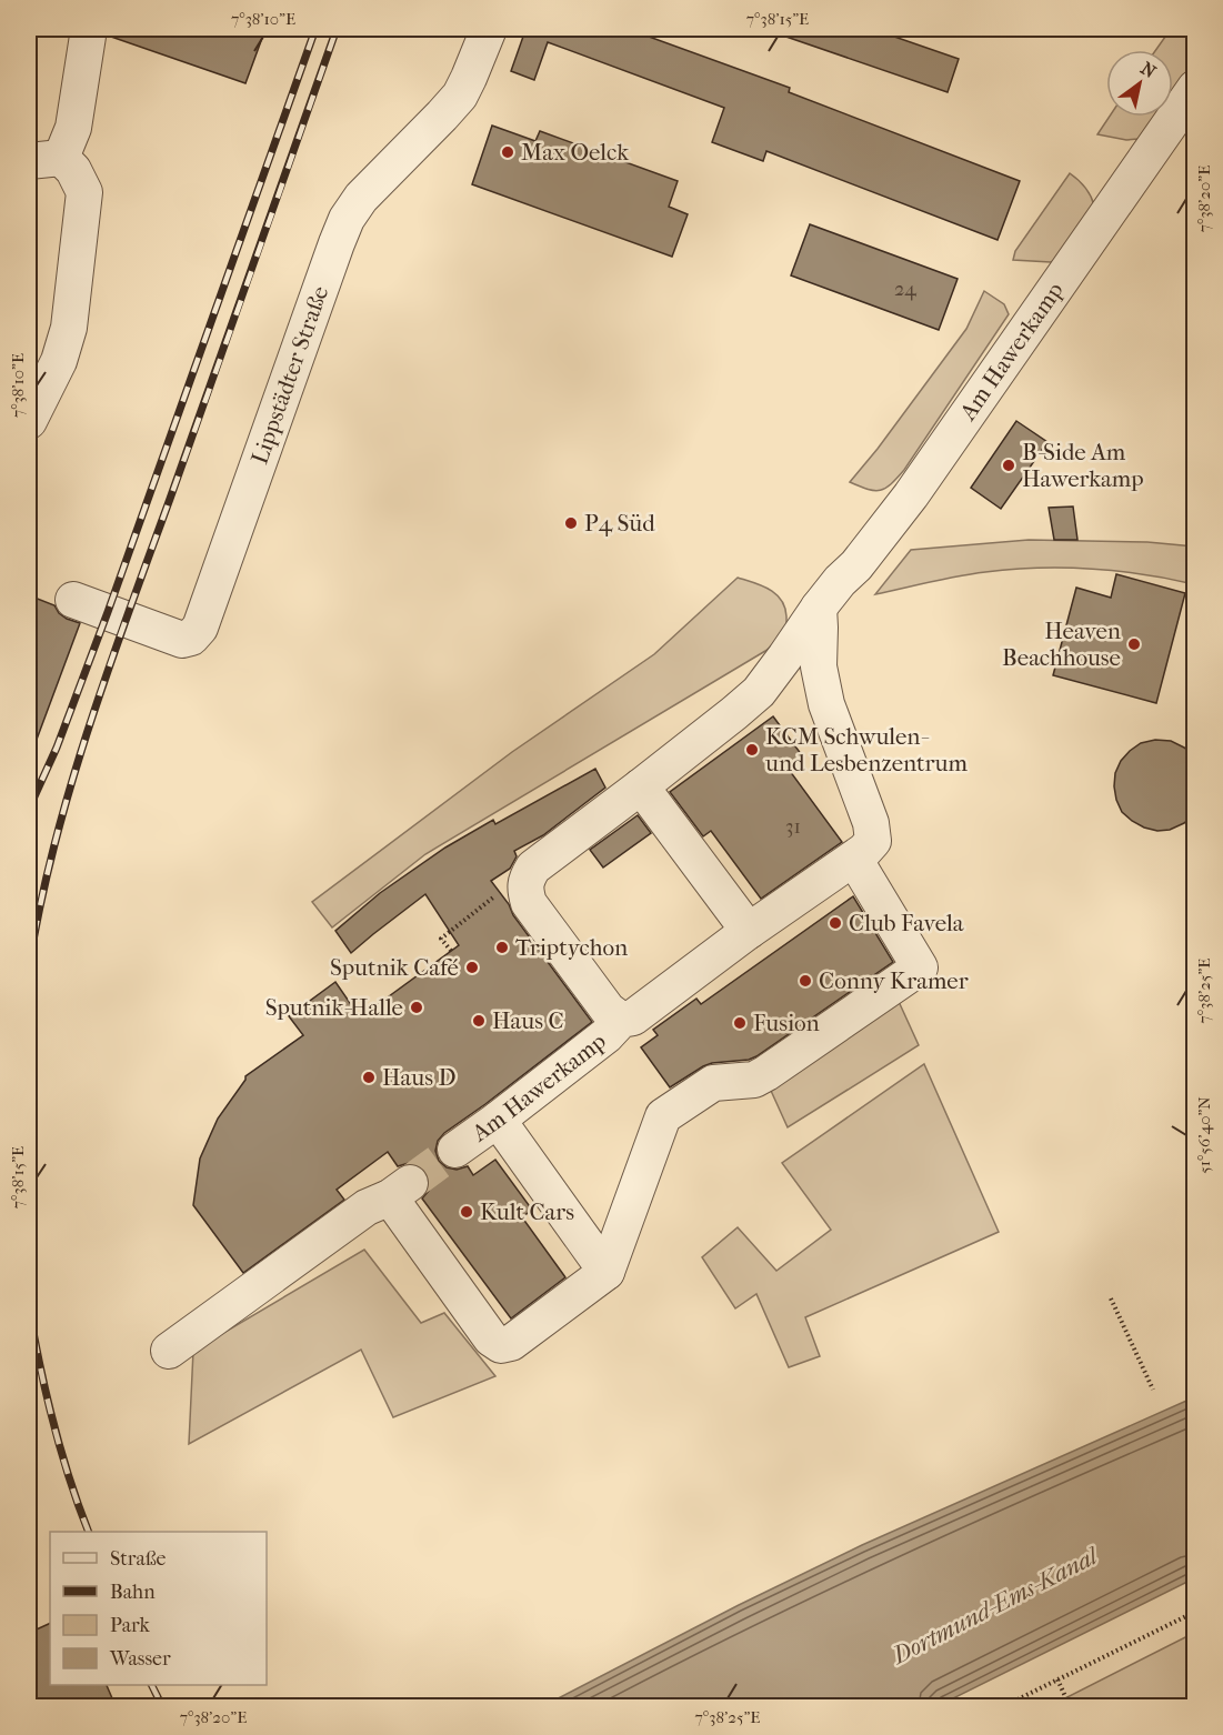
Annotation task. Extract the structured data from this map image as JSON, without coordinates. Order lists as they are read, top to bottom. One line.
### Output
{"streets":{"street":["Am Hawerkamp","Lippstädter Straße"]},"water":["Dortmund-Ems-Kanal"],"places":["Max Oelck","B-Side Am Hawerkamp","P4 Süd","Heaven Beachhouse","KCM Schwulen- und Lesbenzentrum","Club Favela","Triptychon","Sputnik Café","Conny Kramer","Sputnik-Halle","Haus C","Fusion","Haus D","Kult Cars"],"house_numbers":["24","31"],"legend":["Straße","Bahn","Park","Wasser"],"north":"top right","coordinates":["7°38'10\"E","7°38'15\"E","7°38'20\"E","7°38'25\"E","51°56'40\"N"]}
